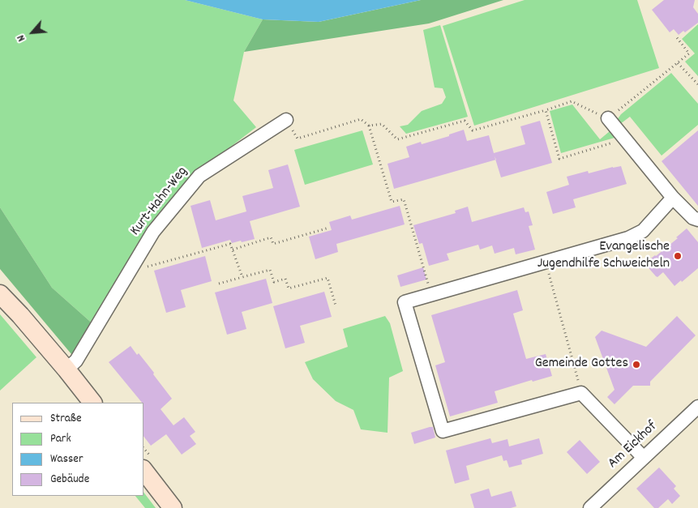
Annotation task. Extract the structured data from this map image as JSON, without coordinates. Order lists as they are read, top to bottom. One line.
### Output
{"streets":{"street":["Kurt-Hahn-Weg","Am Eickhof"]},"places":["Evangelische Jugendhilfe Schweicheln","Gemeinde Gottes"],"legend":["Straße","Park","Wasser","Gebäude"],"north":"bottom left"}
